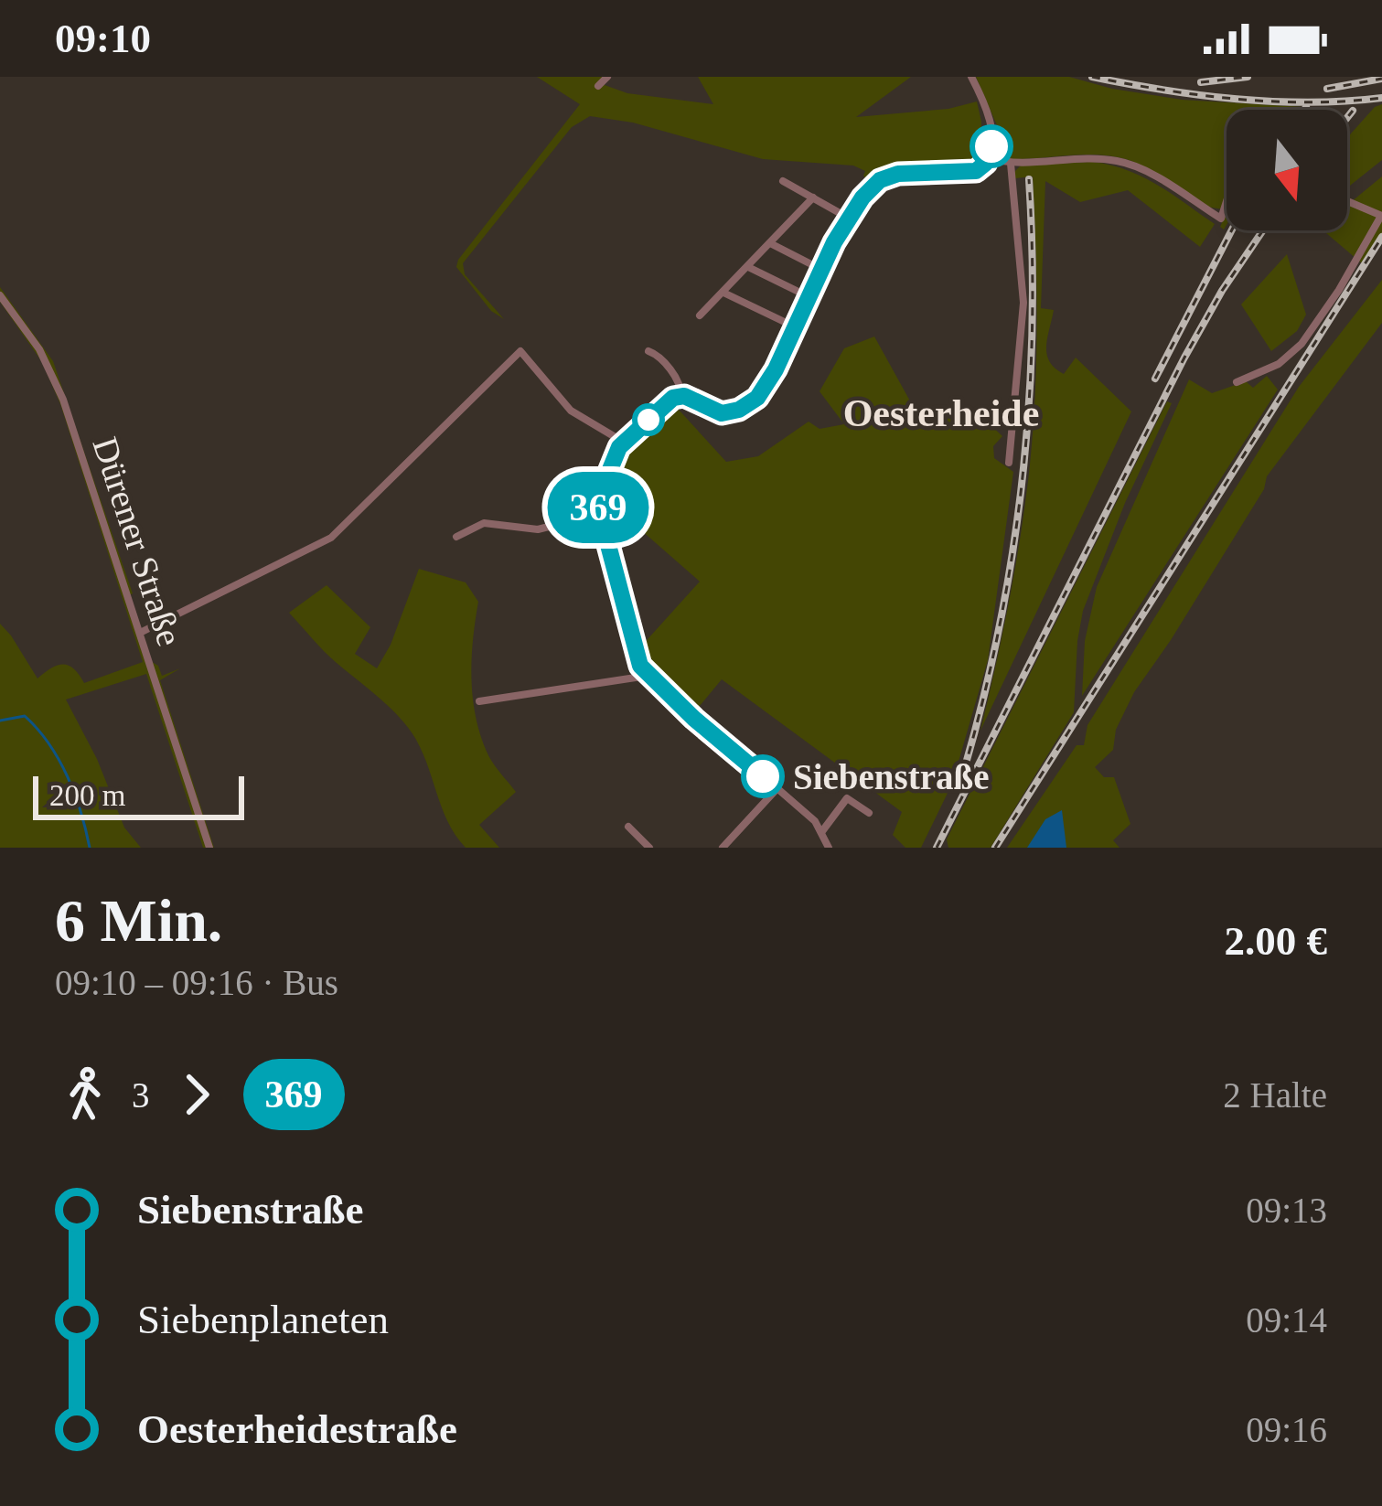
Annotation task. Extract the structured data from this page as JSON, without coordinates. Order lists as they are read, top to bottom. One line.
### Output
{"streets":{"street":["Dürener Straße"]},"districts":["Oesterheide"],"places":["Siebenstraße"],"lines":["bus line 369"],"scale_bar":"200 m","north":"bottom","page":{"status":"09:10","on_map":"369","scale":"200 m","heading":["6 Min.","09:10 – 09:16 · Bus","2.00 €"],"legs":["3","369","2 Halte"],"list":[{"name":"Siebenstraße","value":"09:13"},{"name":"Siebenplaneten","value":"09:14"},{"name":"Oesterheidestraße","value":"09:16"}]}}
